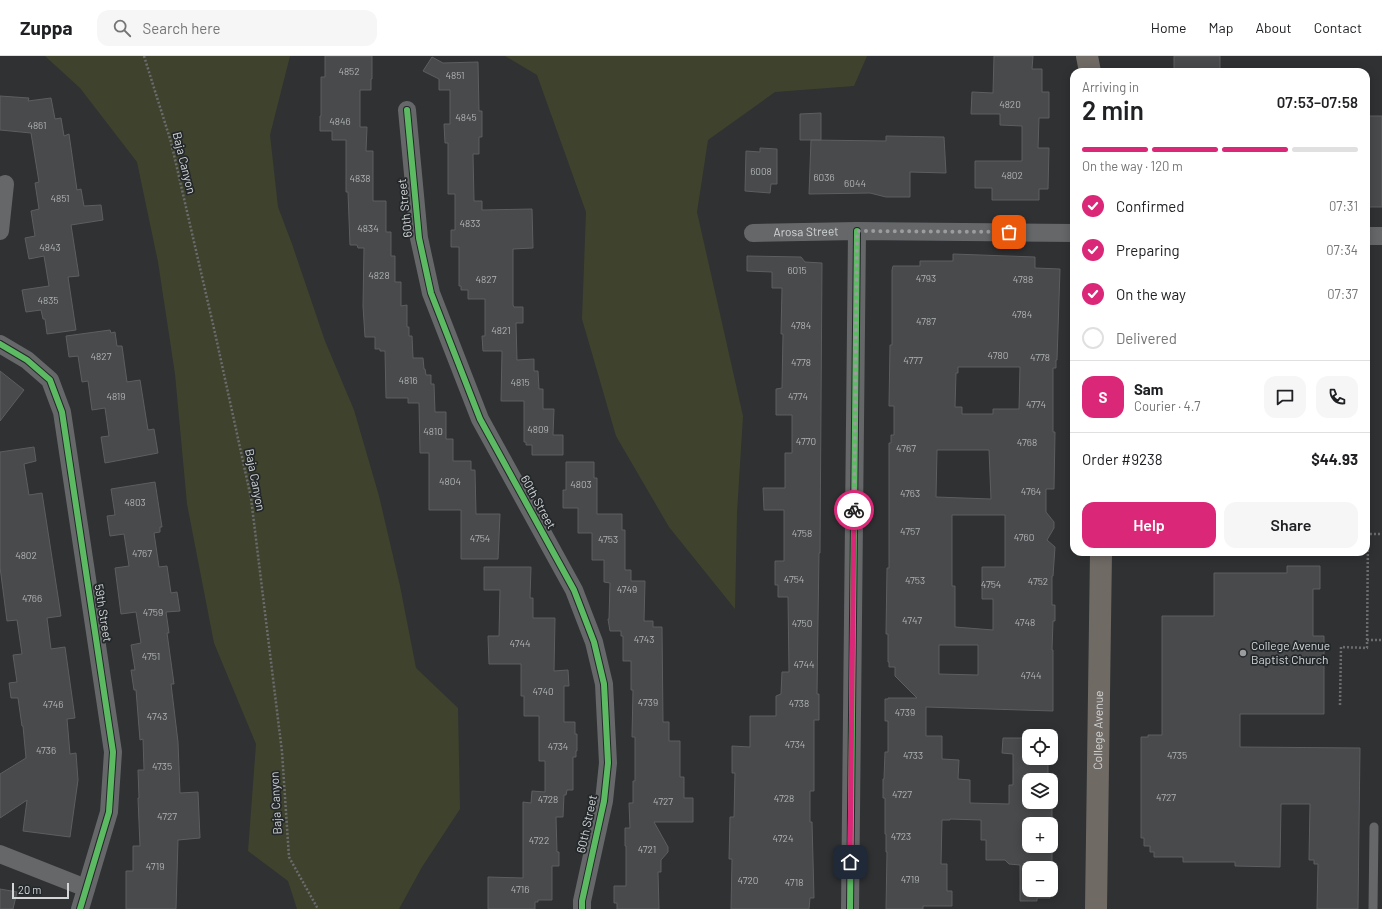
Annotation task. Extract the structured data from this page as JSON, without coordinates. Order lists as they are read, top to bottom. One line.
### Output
{"streets":{"main road":["College Avenue"],"street":["60th Street","Arosa Street","59th Street"],"path":["Baja Canyon"]},"places":["College Avenue Baptist Church"],"house_numbers":["4852","4851","4820","4845","4846","4861","6008","4802","6036","4838","6044","4851","4833","4834","4843","6015","4828","4793","4827","4788","4835","4784","4787","4784","4821","4780","4827","4778","4777","4778","4816","4815","4819","4774","4774","4809","4810","4770","4768","4767","4804","4803","4764","4763","4803","4757","4758","4760","4754","4753","4767","4802","4754","4753","4752","4754","4749","4766","4759","4747","4748","4750","4743","4744","4751","4744","4744","4740","4739","4738","4746","4739","4743","4734","4734","4736","4733","4735","4735","4727","4727","4728","4728","4727","4727","4723","4724","4722","4721","4719","4719","4720","4718","4716"],"scale_bar":"20 m","page":{"header":"Zuppa","search":"Search here","nav":["Home","Map","About","Contact"],"heading":["2 min","Arriving in","07:53–07:58"],"panel":["Sam","Courier · 4.7","Order #9238","$44.93"],"bar":"On the way · 120 m","list":[["Confirmed","07:31"],["Preparing","07:34"],["On the way","07:37"],"Delivered"],"round":"S","buttons":["Help","Share"],"map_buttons":["+","−"],"scale":"20 m"}}
